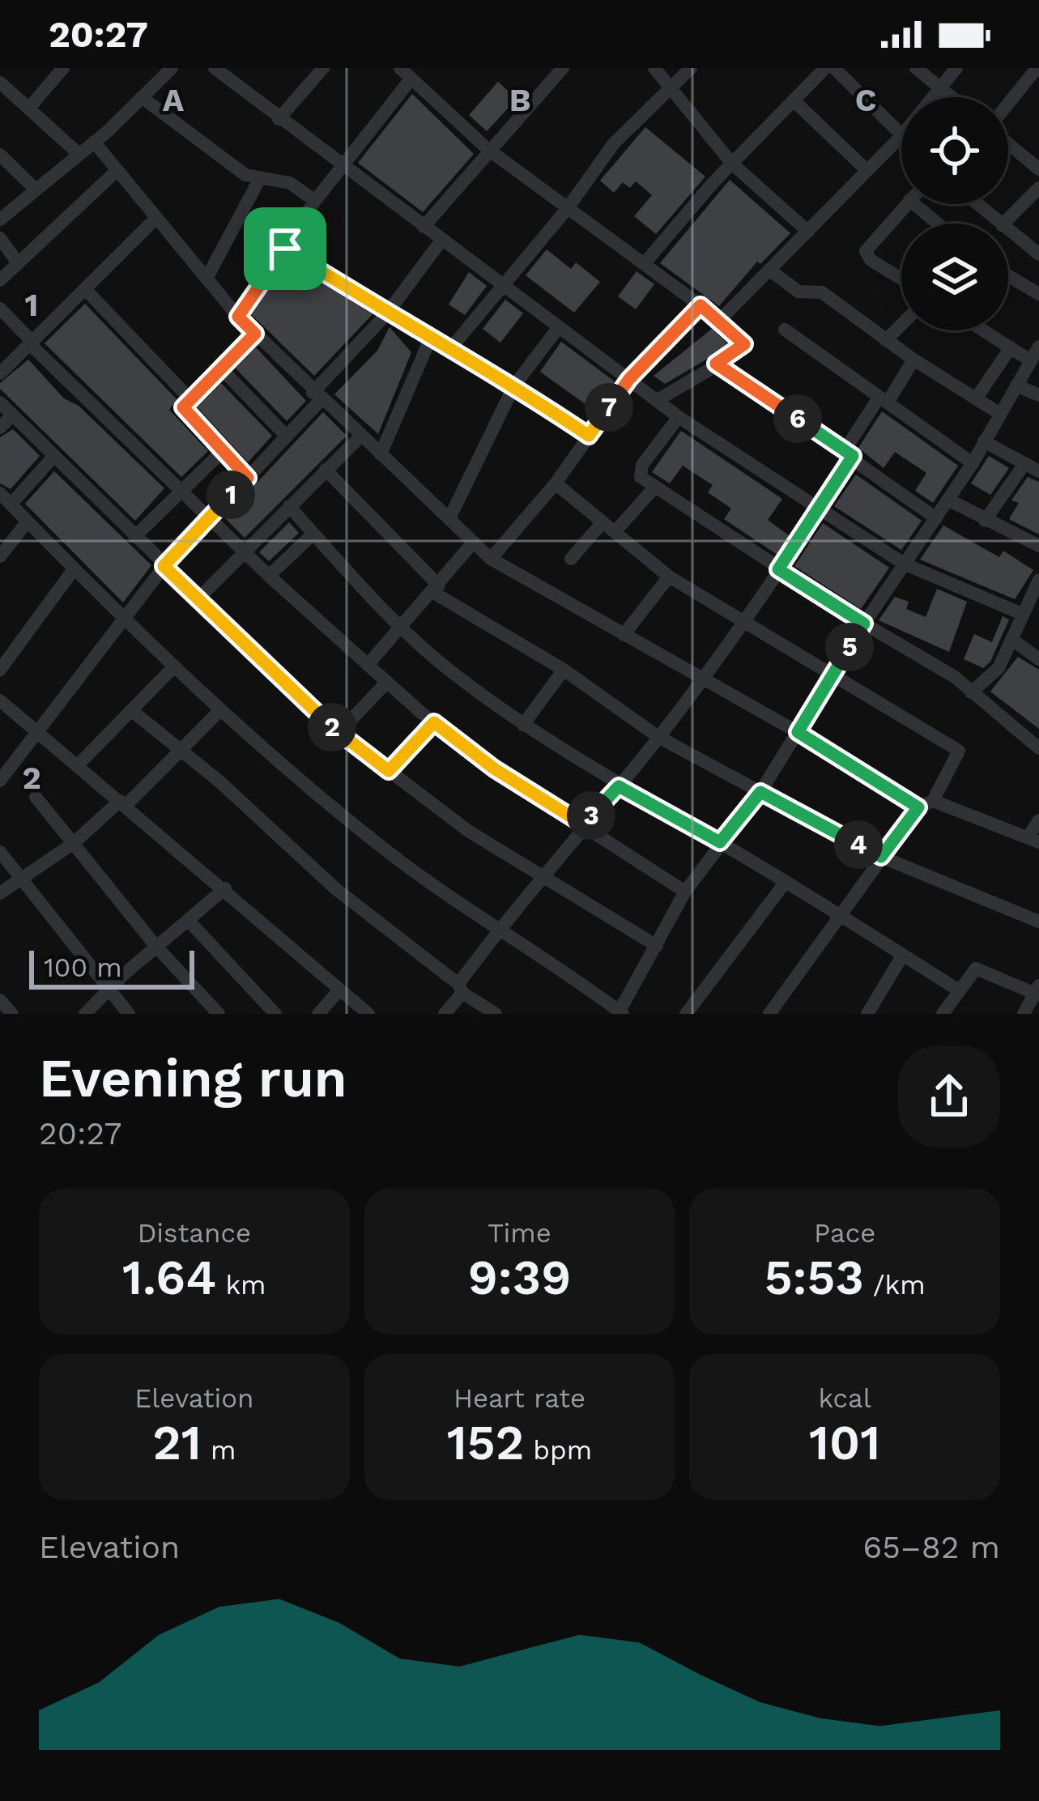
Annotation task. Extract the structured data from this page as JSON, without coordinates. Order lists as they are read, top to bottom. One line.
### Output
{"scale_bar":"100 m","page":{"status":"20:27","pins":["7","6","1","5","2","3","4"],"scale":"100 m","heading":["Evening run","20:27"],"stats":[["Distance","1.64 km"],["Time","9:39"],["Pace","5:53 /km"],["Elevation","21 m"],["Heart rate","152 bpm"],["kcal","101"]],"chart":["Elevation","65–82 m"]},"grid":{"columns":["A","B","C"],"rows":["1","2"]}}
